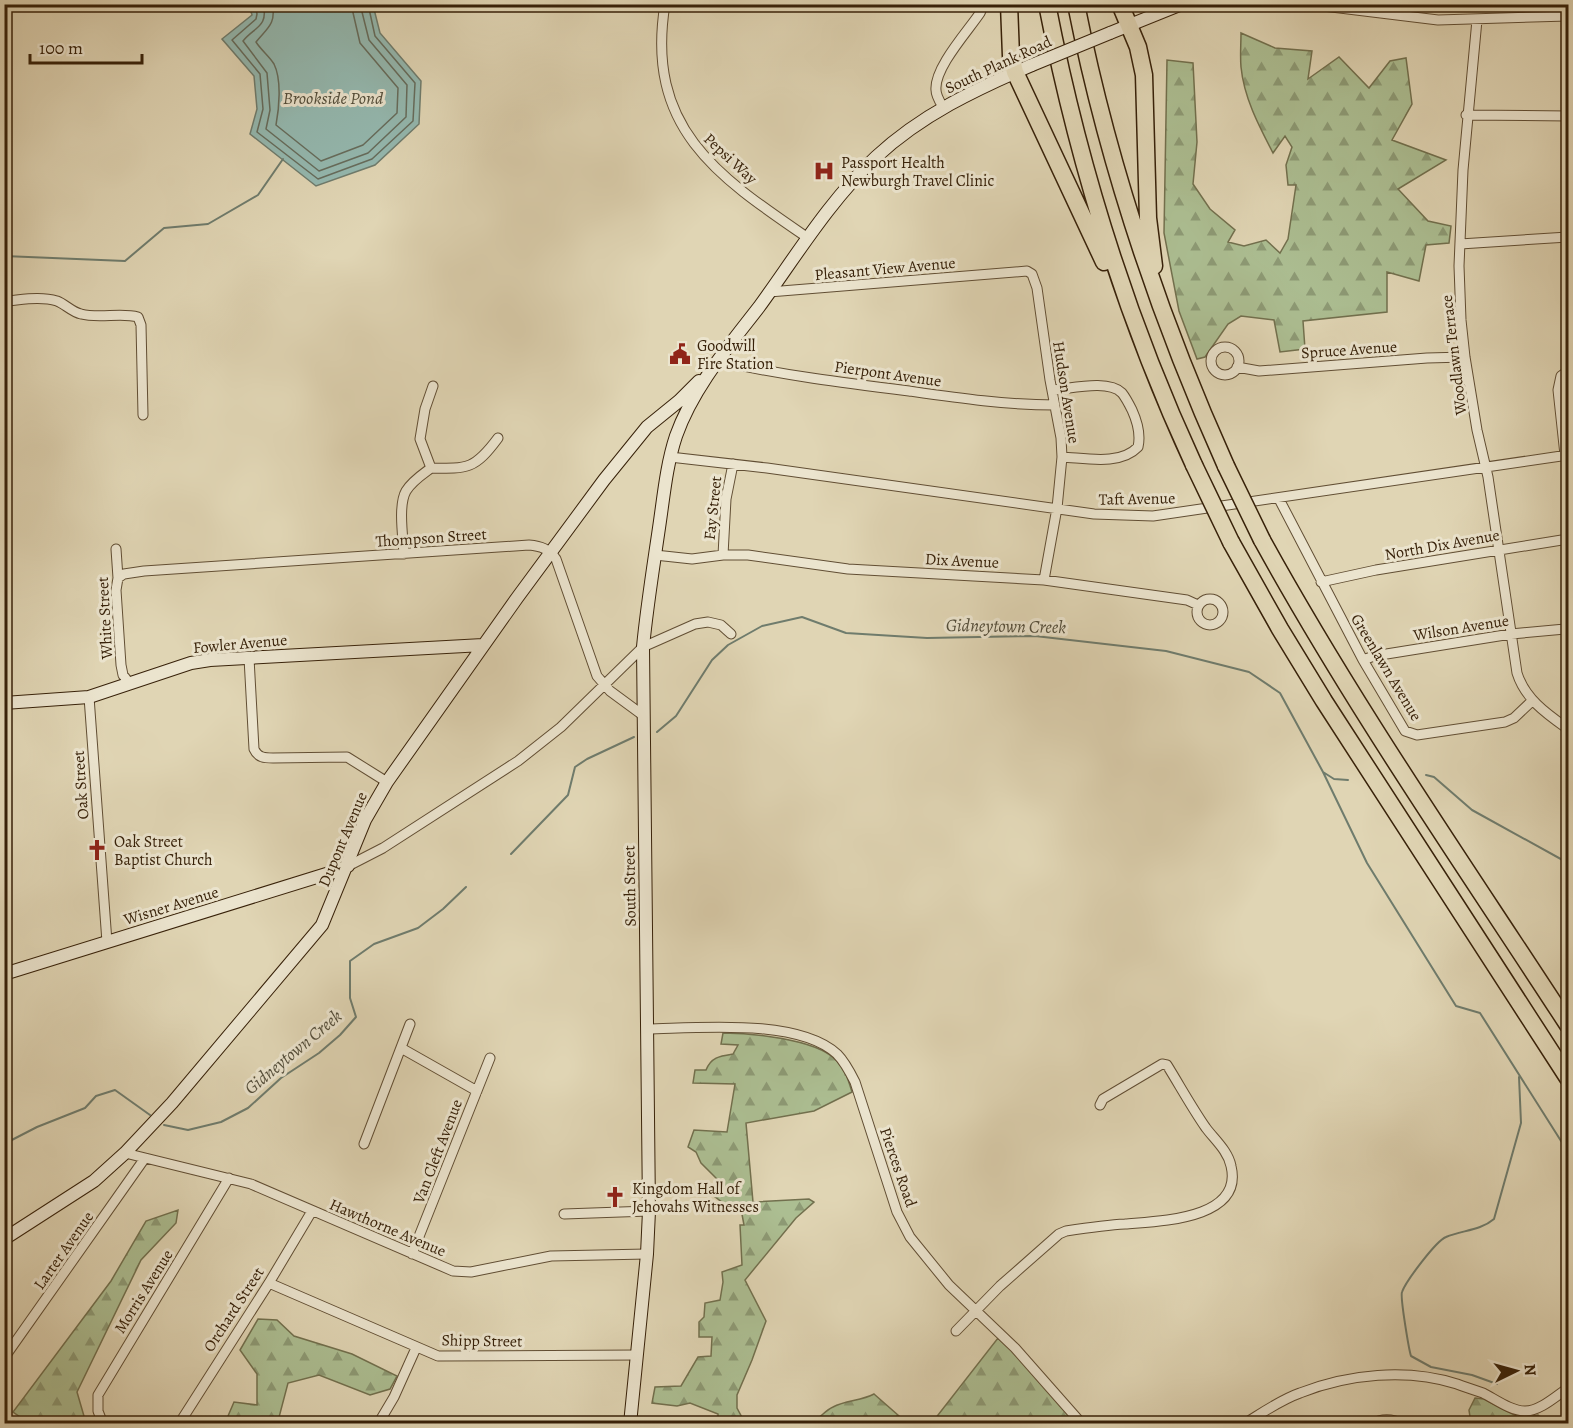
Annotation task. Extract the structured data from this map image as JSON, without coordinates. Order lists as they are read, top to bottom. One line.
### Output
{"streets":{"street":["South Plank Road","Pepsi Way","Pleasant View Avenue","Spruce Avenue","Woodlawn Terrace","Pierpont Avenue","Hudson Avenue","Taft Avenue","Fay Street","Thompson Street","North Dix Avenue","Dix Avenue","White Street","Wilson Avenue","Fowler Avenue","Greenlawn Avenue","Oak Street","Dupont Avenue","South Street","Wisner Avenue","Van Cleft Avenue","Pierces Road","Hawthorne Avenue","Larter Avenue","Morris Avenue","Orchard Street","Shipp Street"]},"crossings":[["South Plank Road","Pepsi Way"],["South Plank Road","Pleasant View Avenue"],["South Plank Road","Pierpont Avenue"],["South Plank Road","Dupont Avenue"],["South Plank Road","South Street"],["Pleasant View Avenue","Hudson Avenue"],["Spruce Avenue","Woodlawn Terrace"],["Woodlawn Terrace","Taft Avenue"],["Woodlawn Terrace","North Dix Avenue"],["Woodlawn Terrace","Wilson Avenue"],["Woodlawn Terrace","Greenlawn Avenue"],["Pierpont Avenue","Hudson Avenue"],["Pierpont Avenue","Dupont Avenue"],["Pierpont Avenue","South Street"],["Hudson Avenue","Taft Avenue"],["Hudson Avenue","Dix Avenue"],["Taft Avenue","Fay Street"],["Taft Avenue","Greenlawn Avenue"],["Taft Avenue","South Street"],["Fay Street","Dix Avenue"],["Thompson Street","White Street"],["Thompson Street","Dupont Avenue"],["North Dix Avenue","Greenlawn Avenue"],["Dix Avenue","South Street"],["White Street","Fowler Avenue"],["Wilson Avenue","Greenlawn Avenue"],["Fowler Avenue","Oak Street"],["Fowler Avenue","Dupont Avenue"],["Oak Street","Wisner Avenue"],["Dupont Avenue","South Street"],["Dupont Avenue","Wisner Avenue"],["Dupont Avenue","Hawthorne Avenue"],["South Street","Pierces Road"],["South Street","Hawthorne Avenue"],["South Street","Shipp Street"],["Van Cleft Avenue","Hawthorne Avenue"],["Hawthorne Avenue","Larter Avenue"],["Hawthorne Avenue","Morris Avenue"],["Hawthorne Avenue","Orchard Street"],["Orchard Street","Shipp Street"]],"water":["Brookside Pond","Gidneytown Creek"],"places":{"hospital":["Passport Health Newburgh Travel Clinic"],"public building":["Goodwill Fire Station"],"church":["Oak Street Baptist Church","Kingdom Hall of Jehovahs Witnesses"]},"scale_bar":"100 m","north":"right"}
